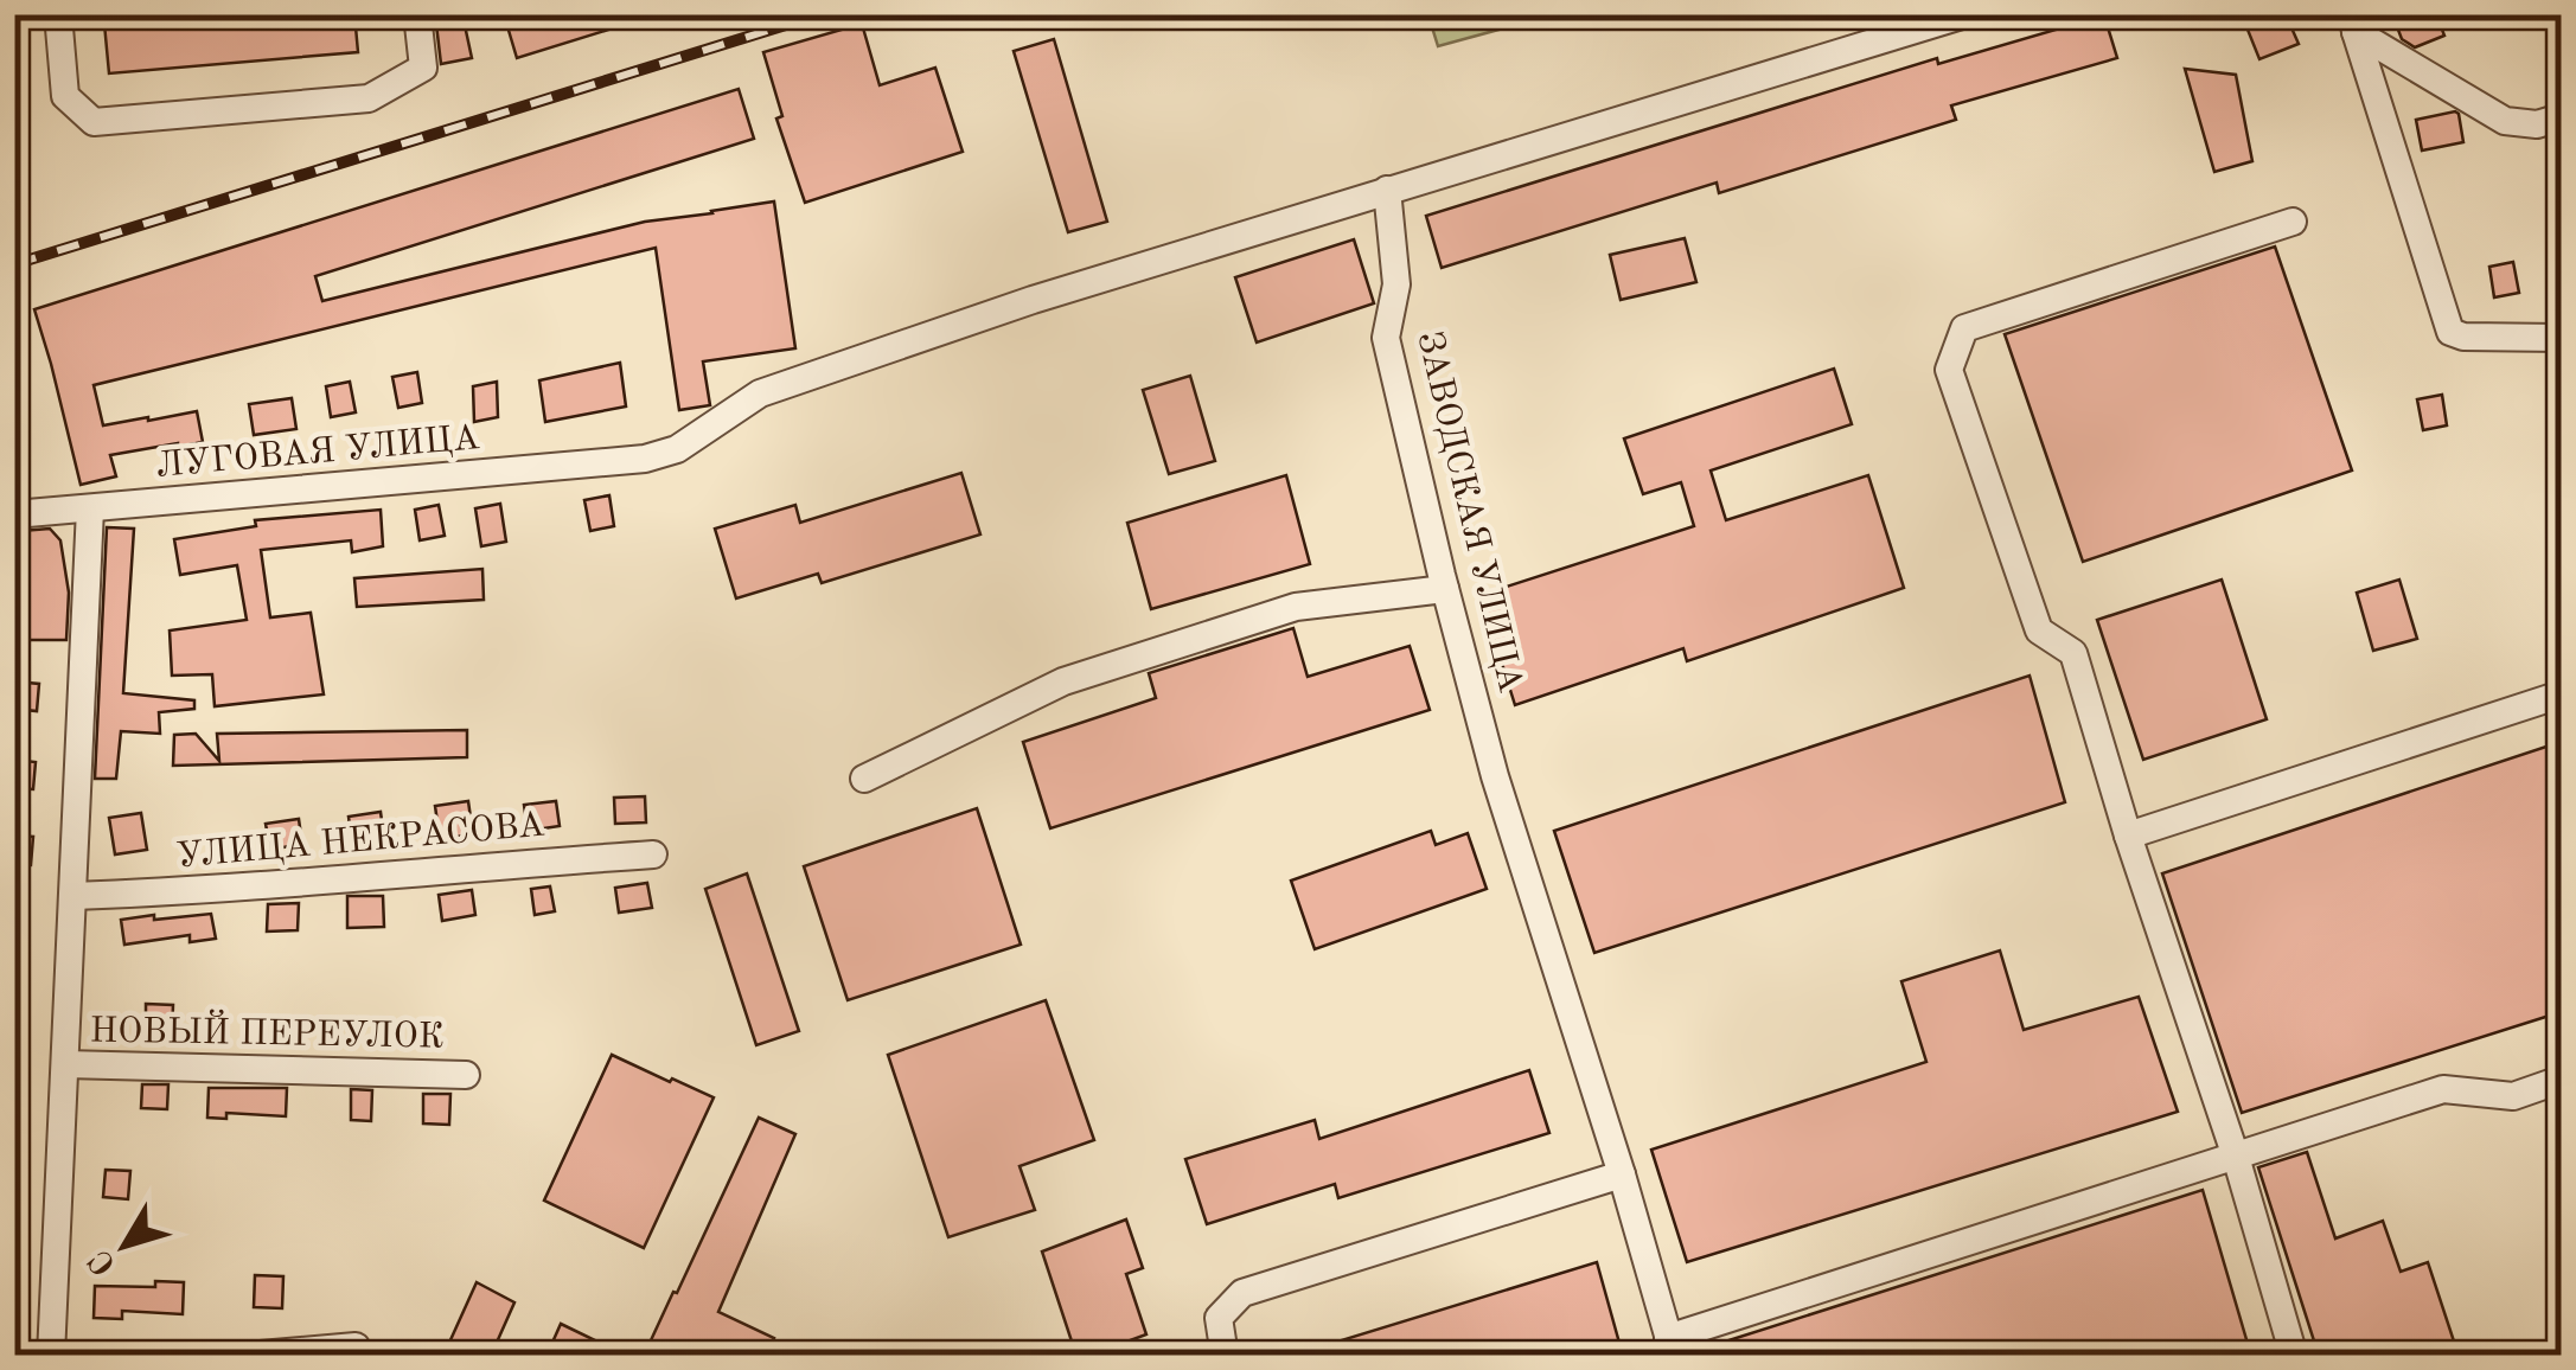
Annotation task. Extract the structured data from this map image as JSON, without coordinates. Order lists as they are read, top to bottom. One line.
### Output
{"streets":{"street":["ЛУГОВАЯ УЛИЦА","ЗАВОДСКАЯ УЛИЦА","УЛИЦА НЕКРАСОВА","НОВЫЙ ПЕРЕУЛОК"]},"crossings":[["ЛУГОВАЯ УЛИЦА","ЗАВОДСКАЯ УЛИЦА"]],"north":"bottom left"}
